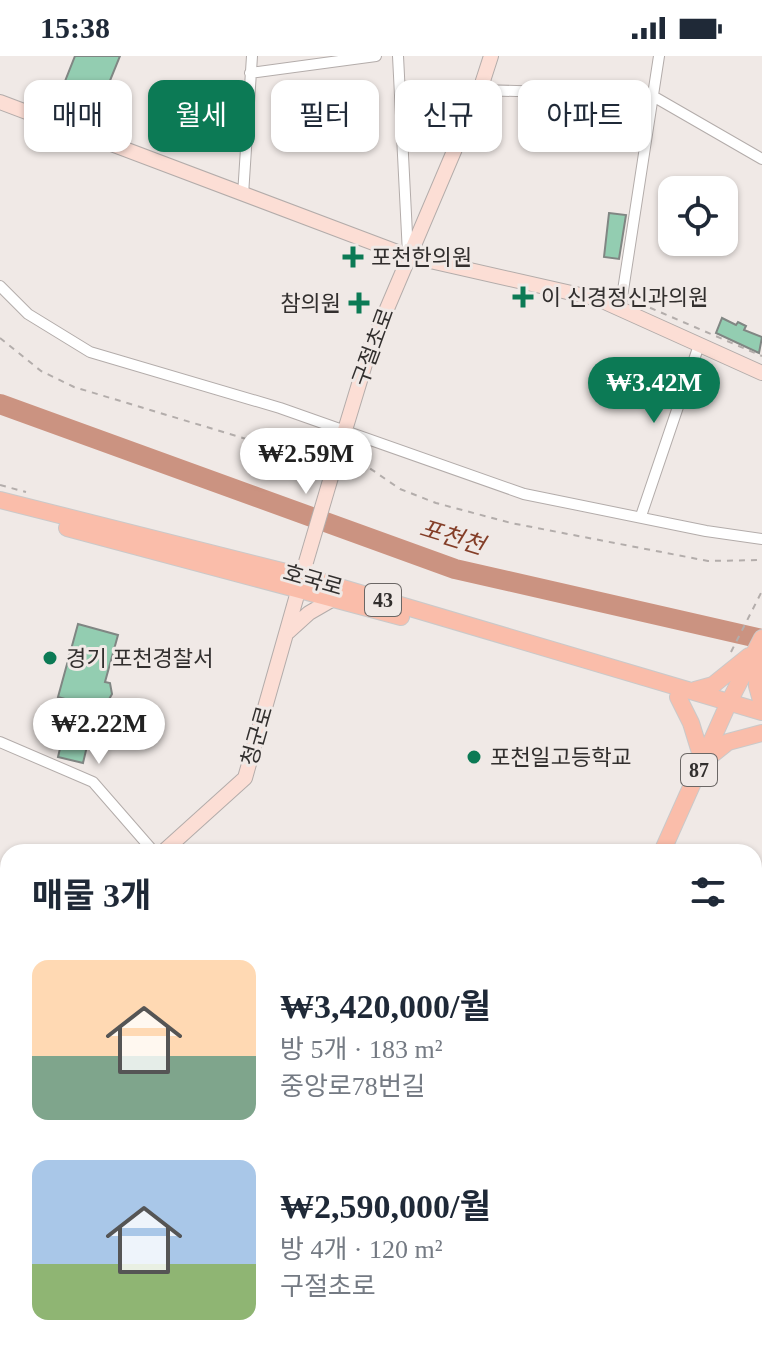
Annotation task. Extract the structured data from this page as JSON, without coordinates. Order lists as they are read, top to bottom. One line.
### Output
{"streets":{"main road":["호국로","43","87"],"street":["구절초로","청군로"]},"crossings":[["구절초로","호국로"],["구절초로","청군로"],["호국로","청군로"],["호국로","87"]],"water":["포천천"],"places":{"health":["포천한의원","이 신경정신과의원","참의원"],"other":["경기 포천경찰서","포천일고등학교"]},"page":{"status":"15:38","chip":["매매","월세","필터","신규","아파트"],"price":["₩3.42M","₩2.59M","₩2.22M"],"heading":"매물 3개","list":[{"name":"₩3,420,000/월","note":"방 5개 · 183 m² · 중앙로78번길"},{"name":"₩2,590,000/월","note":"방 4개 · 120 m² · 구절초로"}]}}
